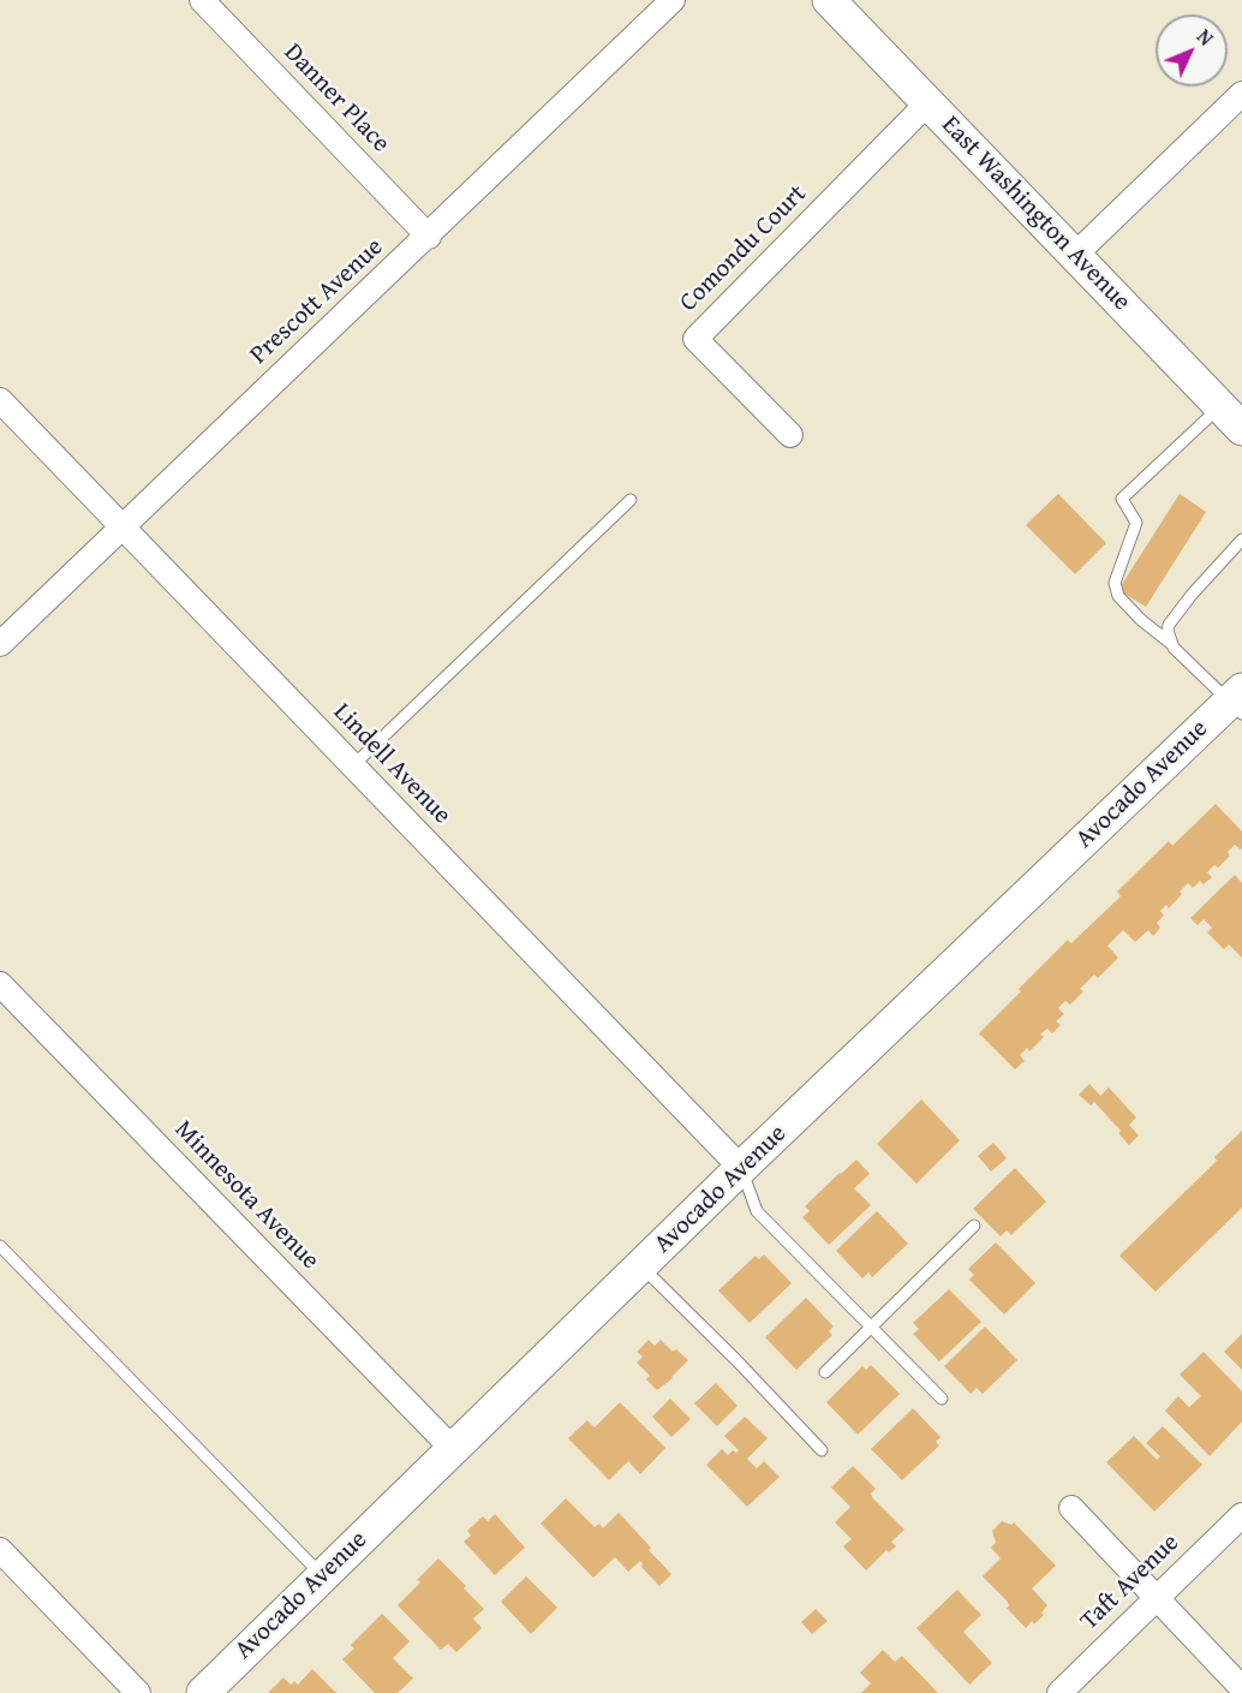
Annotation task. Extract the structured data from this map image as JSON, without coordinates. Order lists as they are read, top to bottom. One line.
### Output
{"streets":{"main road":["East Washington Avenue","Avocado Avenue"],"street":["Danner Place","Comondu Court","Prescott Avenue","Lindell Avenue","Minnesota Avenue","Taft Avenue"]},"crossings":[["Danner Place","Prescott Avenue"],["East Washington Avenue","Comondu Court"],["Prescott Avenue","Lindell Avenue"],["Lindell Avenue","Avocado Avenue"],["Avocado Avenue","Minnesota Avenue"]],"north":"top right"}
